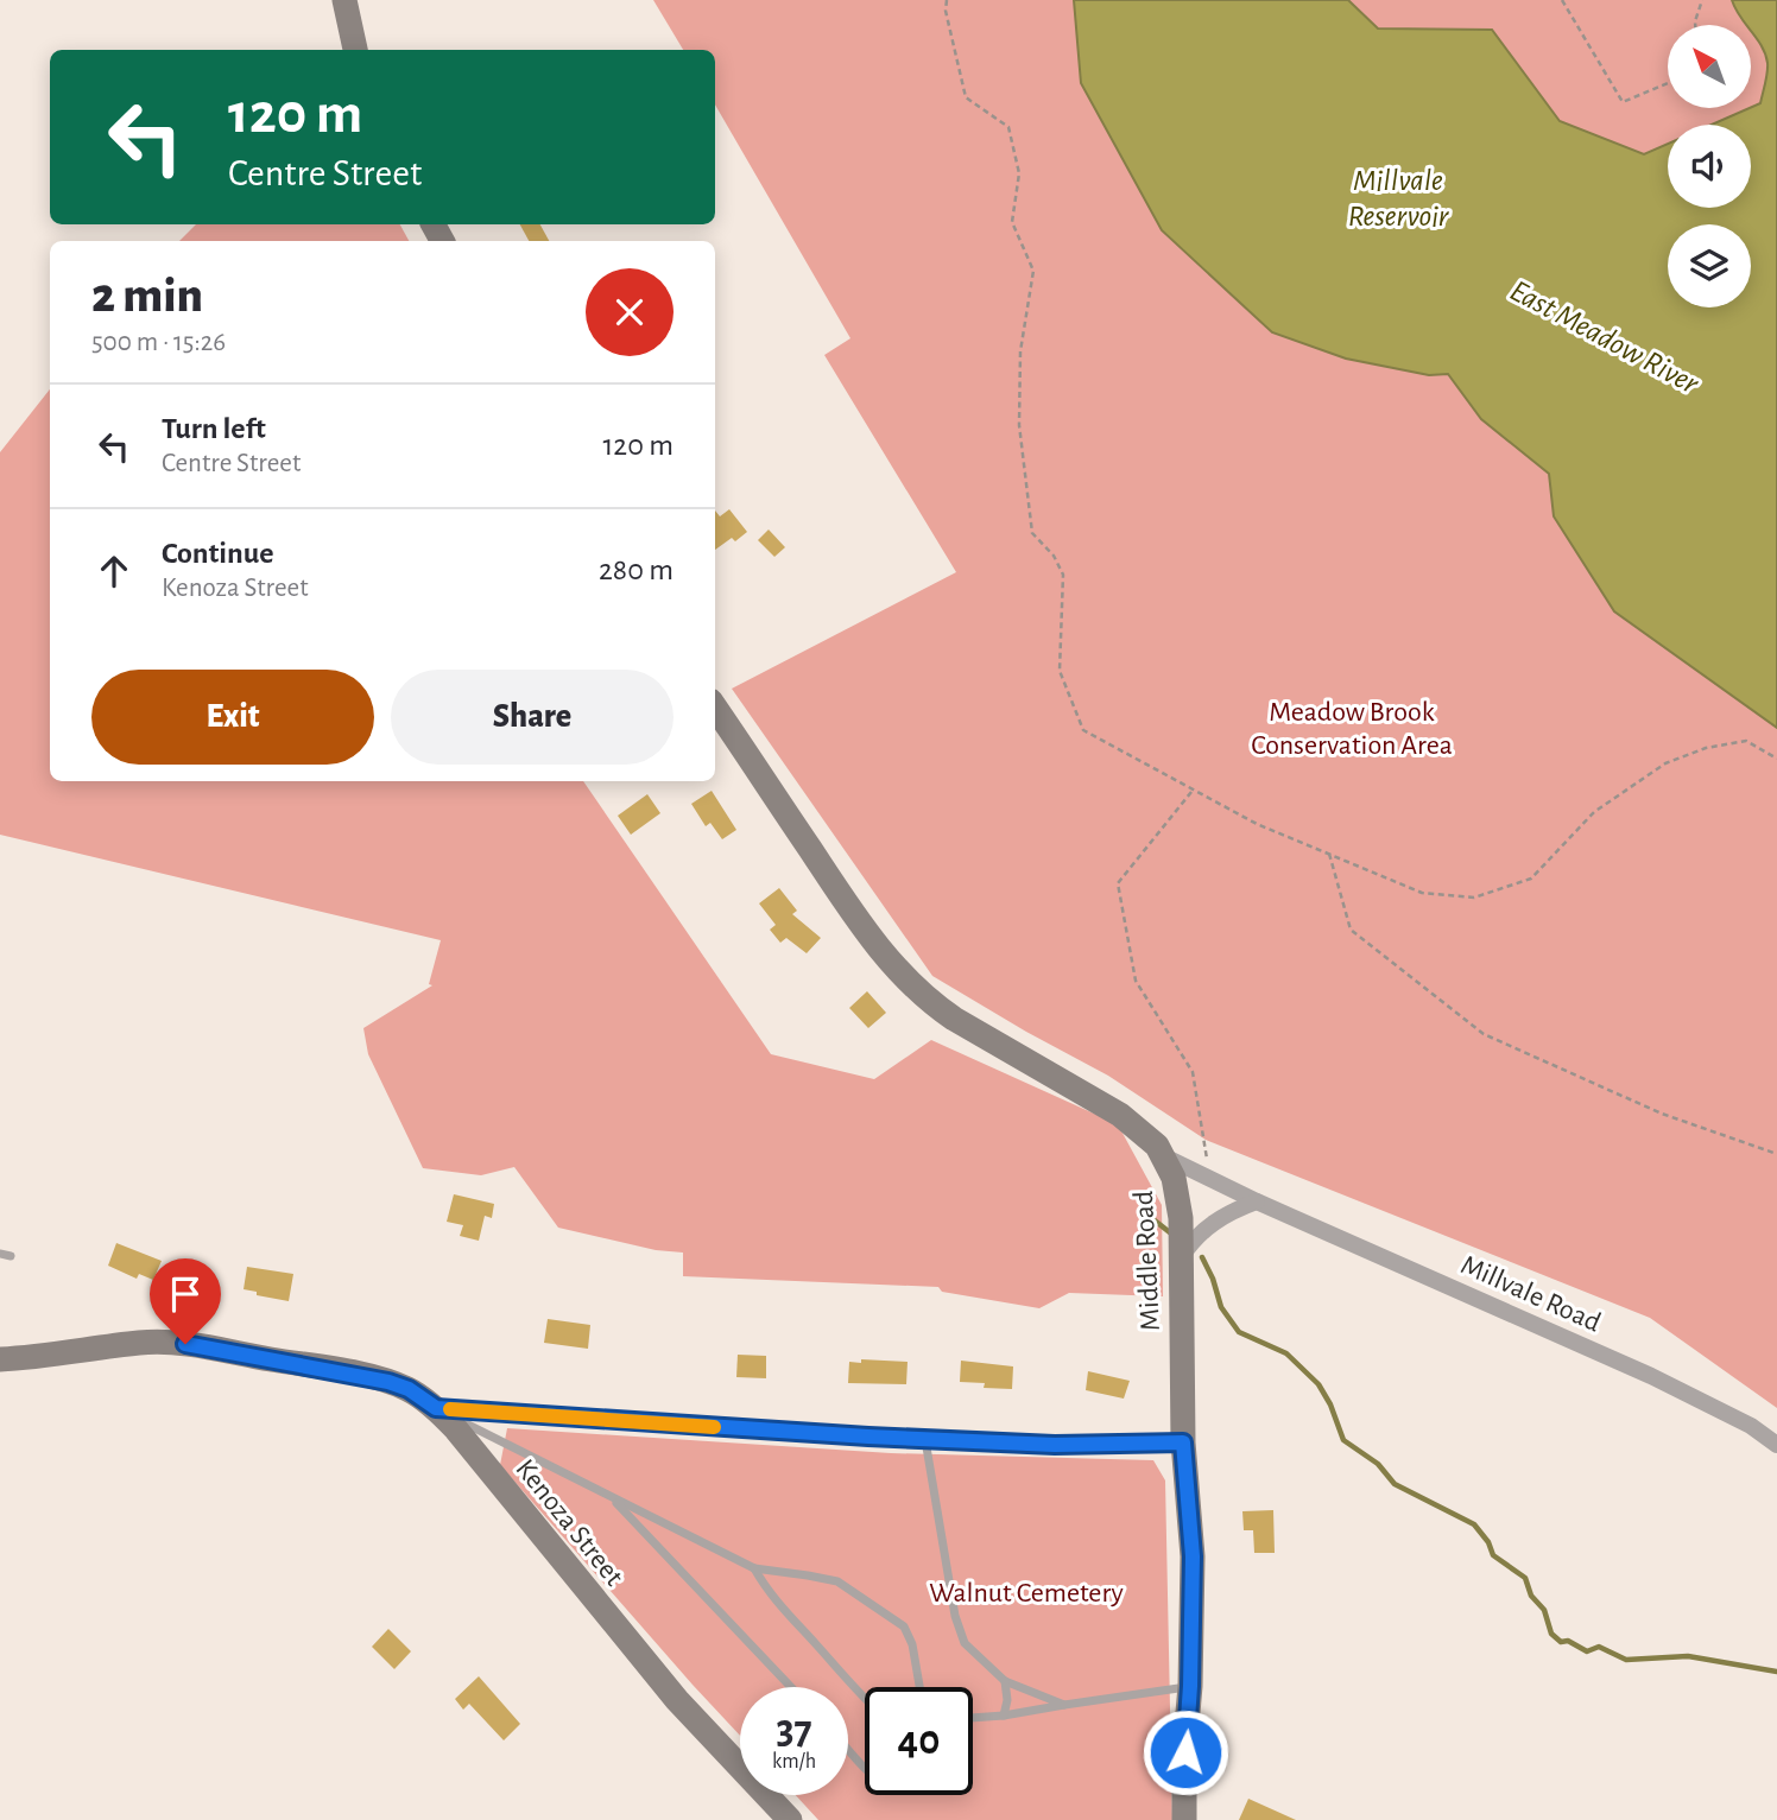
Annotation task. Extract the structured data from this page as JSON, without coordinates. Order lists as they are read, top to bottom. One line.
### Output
{"streets":{"street":["Middle Road","Millvale Road","Kenoza Street"]},"crossings":[["Middle Road","Millvale Road"]],"water":["Millvale Reservoir","East Meadow River"],"parks":["Meadow Brook Conservation Area","Walnut Cemetery"],"north":"top left","page":{"turn":["120 m","Centre Street"],"heading":["2 min","500 m · 15:26"],"list":[{"name":"Turn left","note":"Centre Street","value":"120 m"},{"name":"Continue","note":"Kenoza Street","value":"280 m"}],"buttons":["Exit","Share"],"speed":"37 km/h","limit":"40"}}
